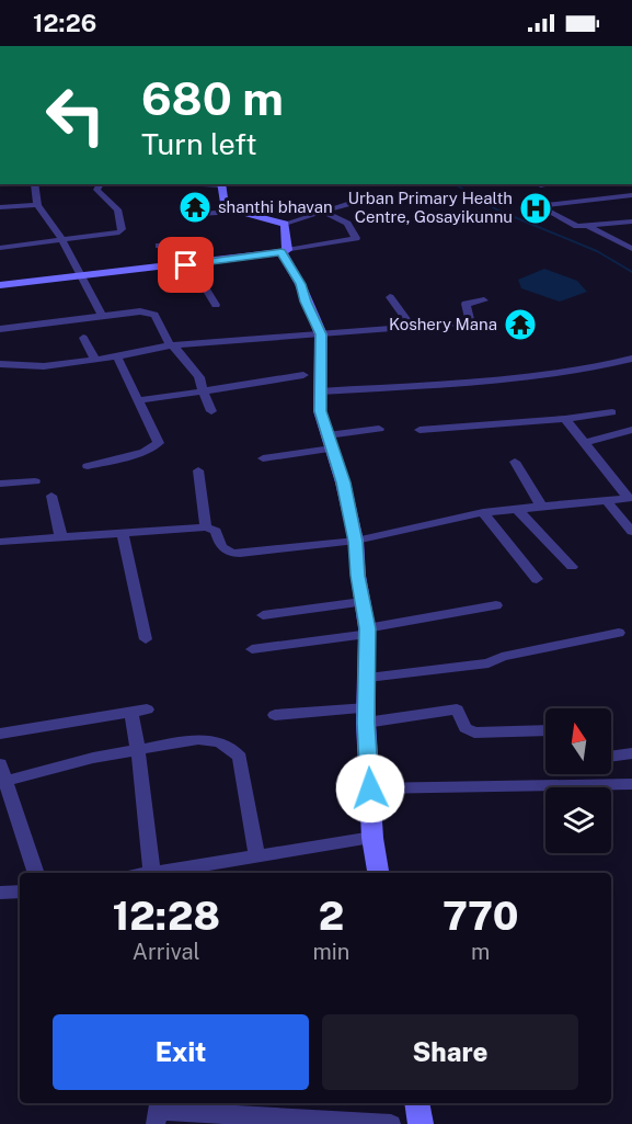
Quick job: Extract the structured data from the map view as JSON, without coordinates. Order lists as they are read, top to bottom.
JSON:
{
  "places": {
    "temple": ["shanthi bhavan", "Koshery Mana"],
    "hospital": ["Urban Primary Health Centre, Gosayikunnu"]
  },
  "north": "top",
  "page": {
    "status": "12:26",
    "turn": ["680 m", "Turn left"],
    "eta": [
      "12:28",
      "Arrival",
      "2",
      "min",
      "770",
      "m"
    ],
    "buttons": ["Exit", "Share"]
  }
}
